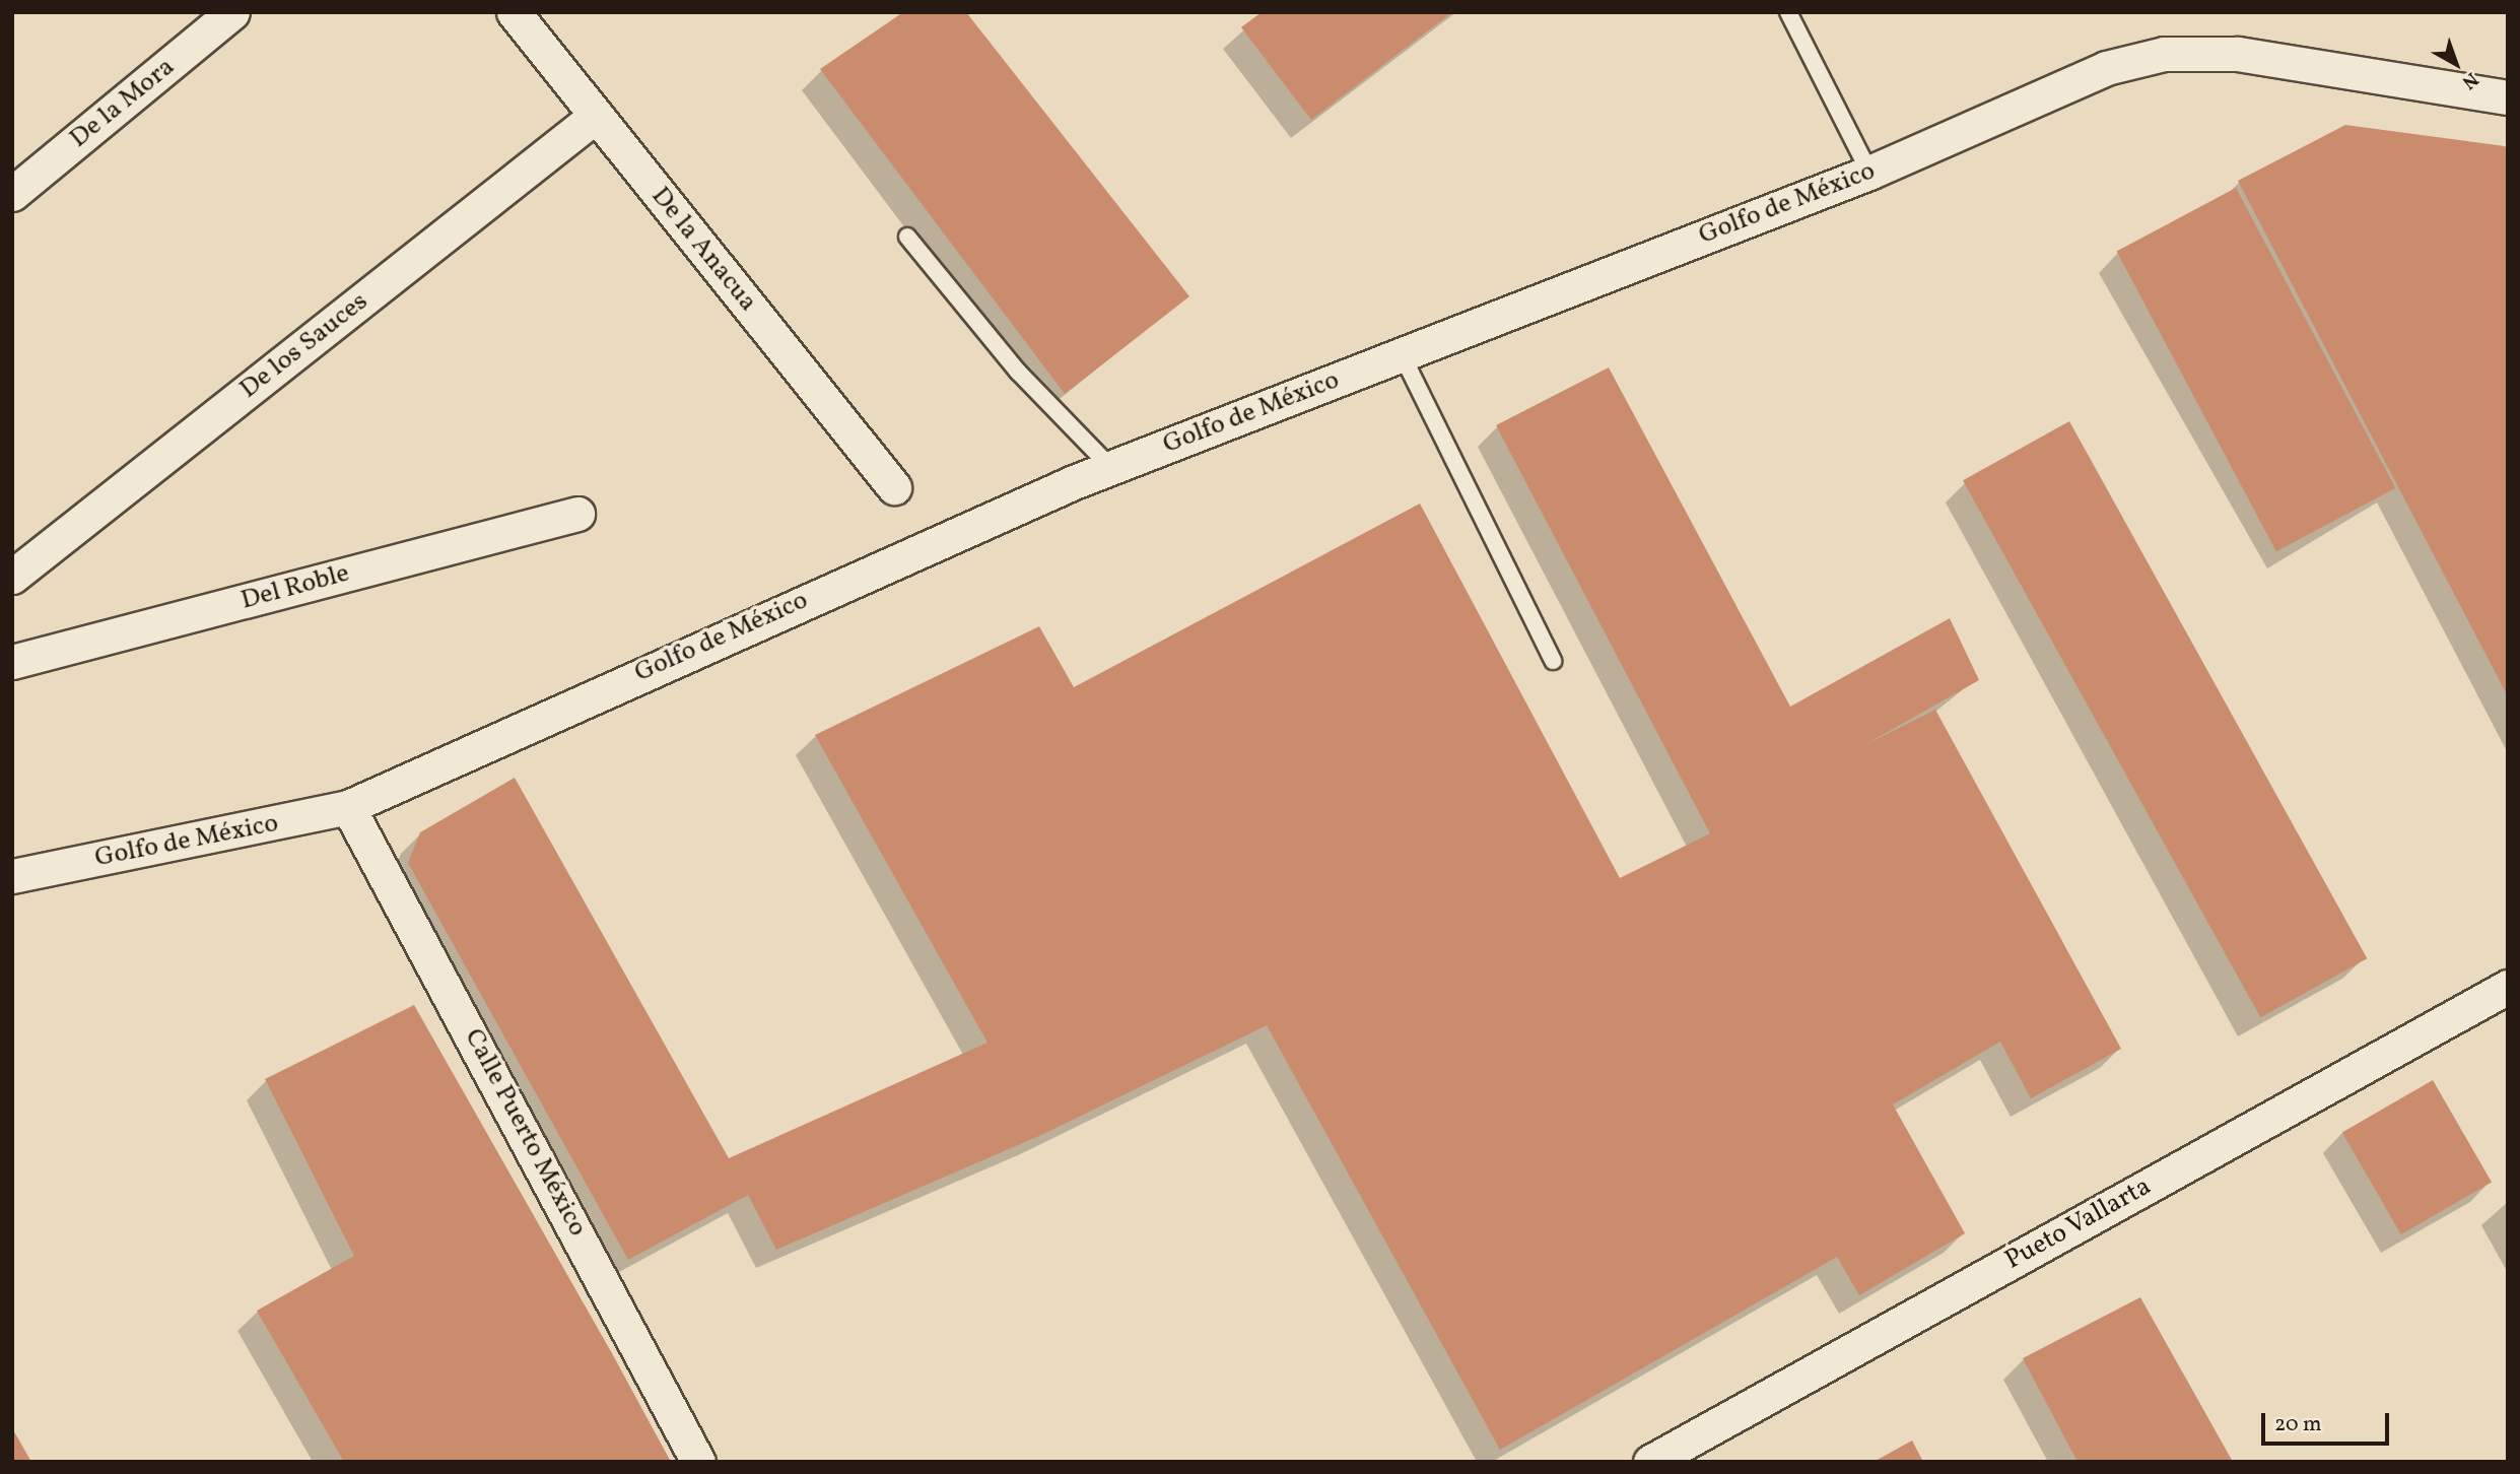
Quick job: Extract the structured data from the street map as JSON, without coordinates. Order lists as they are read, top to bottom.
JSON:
{
  "streets": {
    "street": [
      "De la Mora",
      "Golfo de México",
      "De la Anacua",
      "De los Sauces",
      "Del Roble",
      "Calle Puerto México",
      "Pueto Vallarta"
    ]
  },
  "crossings": [
    ["Golfo de México", "Calle Puerto México"],
    ["De la Anacua", "De los Sauces"]
  ],
  "scale_bar": "20 m",
  "north": "bottom right"
}
